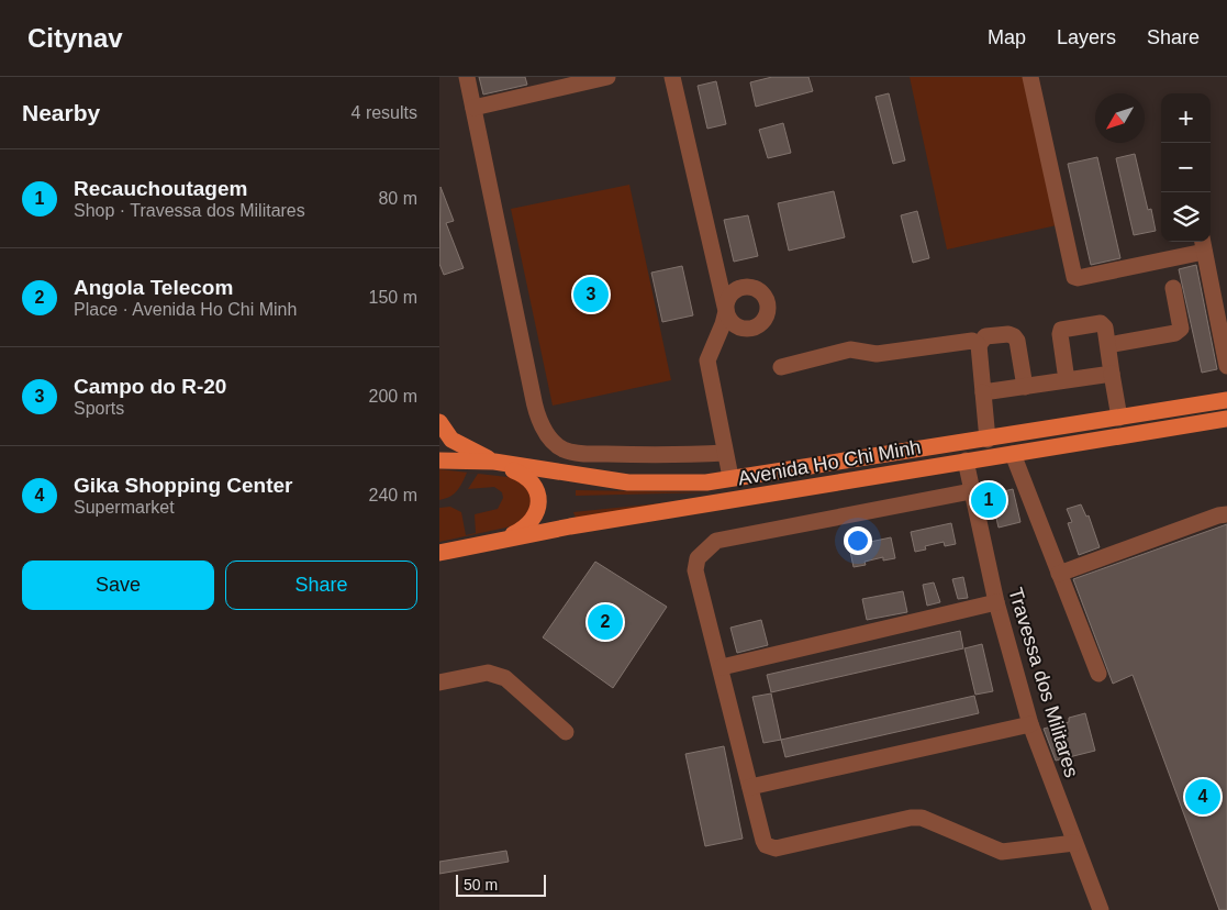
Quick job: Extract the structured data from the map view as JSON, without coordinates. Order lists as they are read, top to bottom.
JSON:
{
  "streets": {
    "main road": ["Avenida Ho Chi Minh"],
    "street": ["Travessa dos Militares"]
  },
  "crossings": [
    ["Avenida Ho Chi Minh", "Travessa dos Militares"]
  ],
  "scale_bar": "50 m",
  "north": "bottom left",
  "page": {
    "header": "Citynav",
    "nav": ["Map", "Layers", "Share"],
    "heading": ["Nearby", "4 results"],
    "map_buttons": ["+", "−"],
    "list": [
      {
        "mark": "1",
        "name": "Recauchoutagem",
        "note": "Shop · Travessa dos Militares",
        "value": "80 m"
      },
      {
        "mark": "2",
        "name": "Angola Telecom",
        "note": "Place · Avenida Ho Chi Minh",
        "value": "150 m"
      },
      {
        "mark": "3",
        "name": "Campo do R-20",
        "note": "Sports",
        "value": "200 m"
      },
      {
        "mark": "4",
        "name": "Gika Shopping Center",
        "note": "Supermarket",
        "value": "240 m"
      }
    ],
    "pins": [
      "3",
      "1",
      "2",
      "4"
    ],
    "buttons": ["Save", "Share"],
    "scale": "50 m"
  }
}
